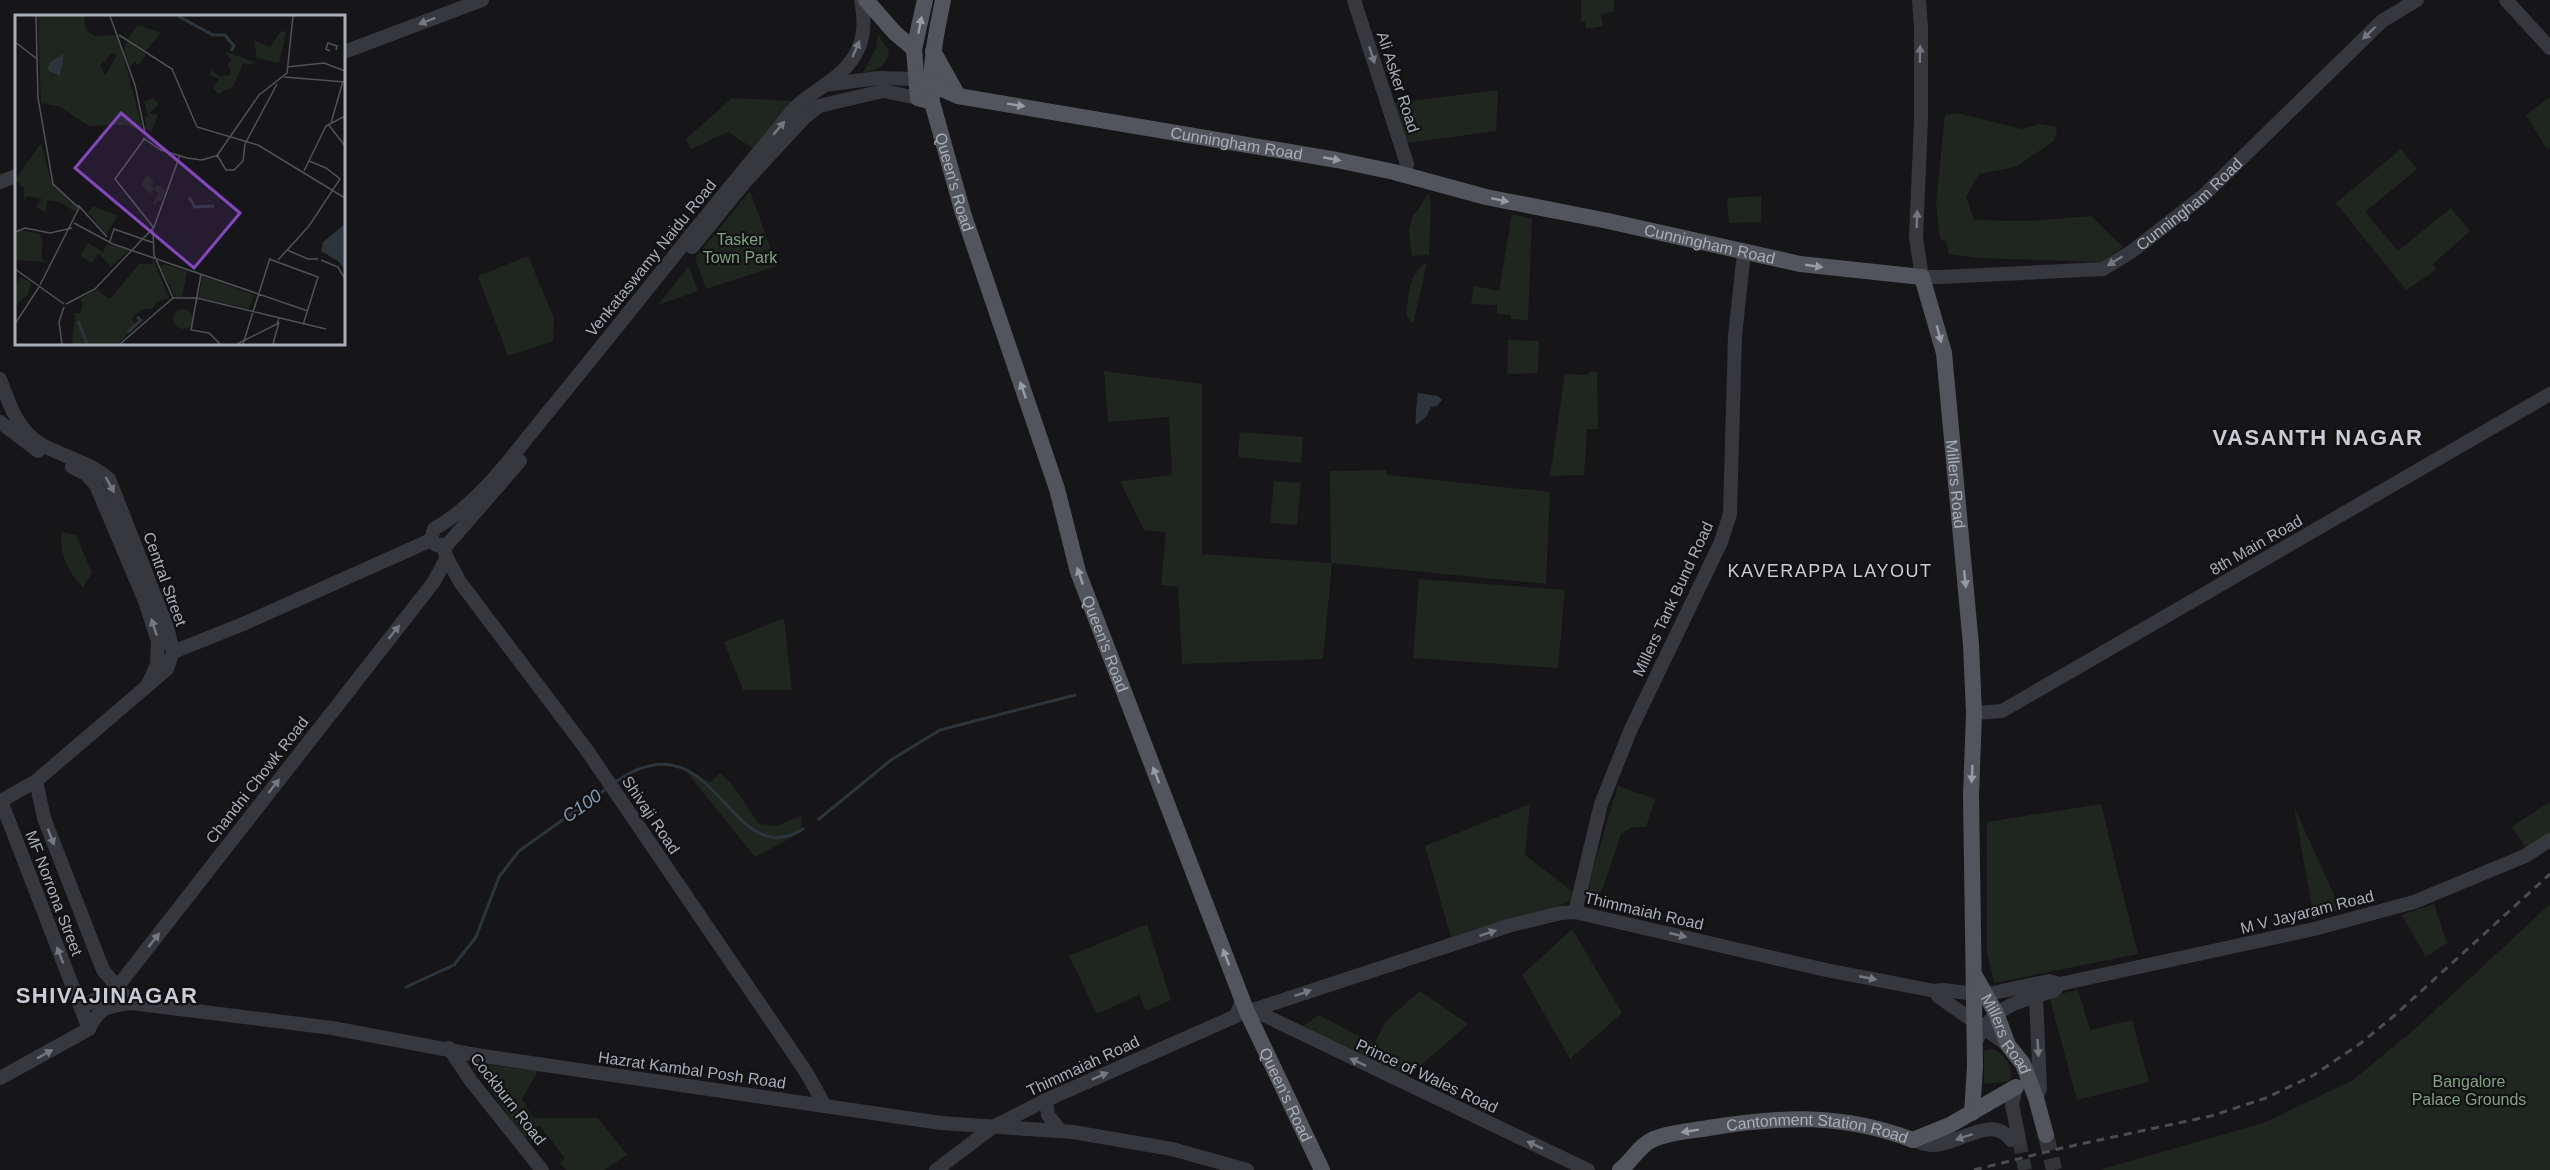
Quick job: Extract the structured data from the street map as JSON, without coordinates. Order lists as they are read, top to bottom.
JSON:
{
  "streets": {
    "main road": [
      "Cunningham Road",
      "Queen's Road",
      "Millers Road",
      "Cantonment Station Road"
    ],
    "street": [
      "Ali Asker Road",
      "Venkataswamy Naidu Road",
      "8th Main Road",
      "Central Street",
      "Millers Tank Bund Road",
      "Chandni Chowk Road",
      "Shivaji Road",
      "MF Norrona Street",
      "Thimmaiah Road",
      "M V Jayaram Road",
      "Hazrat Kambal Posh Road",
      "Prince of Wales Road",
      "Cockburn Road"
    ]
  },
  "crossings": [
    ["Ali Asker Road", "Cunningham Road"],
    ["Cunningham Road", "Queen's Road"],
    ["Cunningham Road", "Millers Road"],
    ["Cunningham Road", "Millers Tank Bund Road"],
    ["Queen's Road", "Venkataswamy Naidu Road"],
    ["Queen's Road", "Thimmaiah Road"],
    ["Queen's Road", "Prince of Wales Road"],
    ["Venkataswamy Naidu Road", "Chandni Chowk Road"],
    ["Venkataswamy Naidu Road", "Shivaji Road"],
    ["Millers Road", "8th Main Road"],
    ["Millers Road", "Thimmaiah Road"],
    ["Millers Road", "M V Jayaram Road"],
    ["Millers Road", "Cantonment Station Road"],
    ["Millers Tank Bund Road", "Thimmaiah Road"],
    ["Chandni Chowk Road", "Shivaji Road"],
    ["Chandni Chowk Road", "MF Norrona Street"],
    ["Shivaji Road", "Hazrat Kambal Posh Road"],
    ["MF Norrona Street", "Hazrat Kambal Posh Road"],
    ["Thimmaiah Road", "M V Jayaram Road"],
    ["Thimmaiah Road", "Hazrat Kambal Posh Road"],
    ["Thimmaiah Road", "Prince of Wales Road"],
    ["Hazrat Kambal Posh Road", "Cockburn Road"]
  ],
  "one_way": [
    "Ali Asker Road",
    "Queen's Road",
    "Chandni Chowk Road",
    "Thimmaiah Road",
    "Prince of Wales Road",
    "Cantonment Station Road"
  ],
  "districts": ["VASANTH NAGAR", "KAVERAPPA LAYOUT", "SHIVAJINAGAR"],
  "water": ["C100"],
  "parks": ["Tasker Town Park", "Bangalore Palace Grounds"]
}
